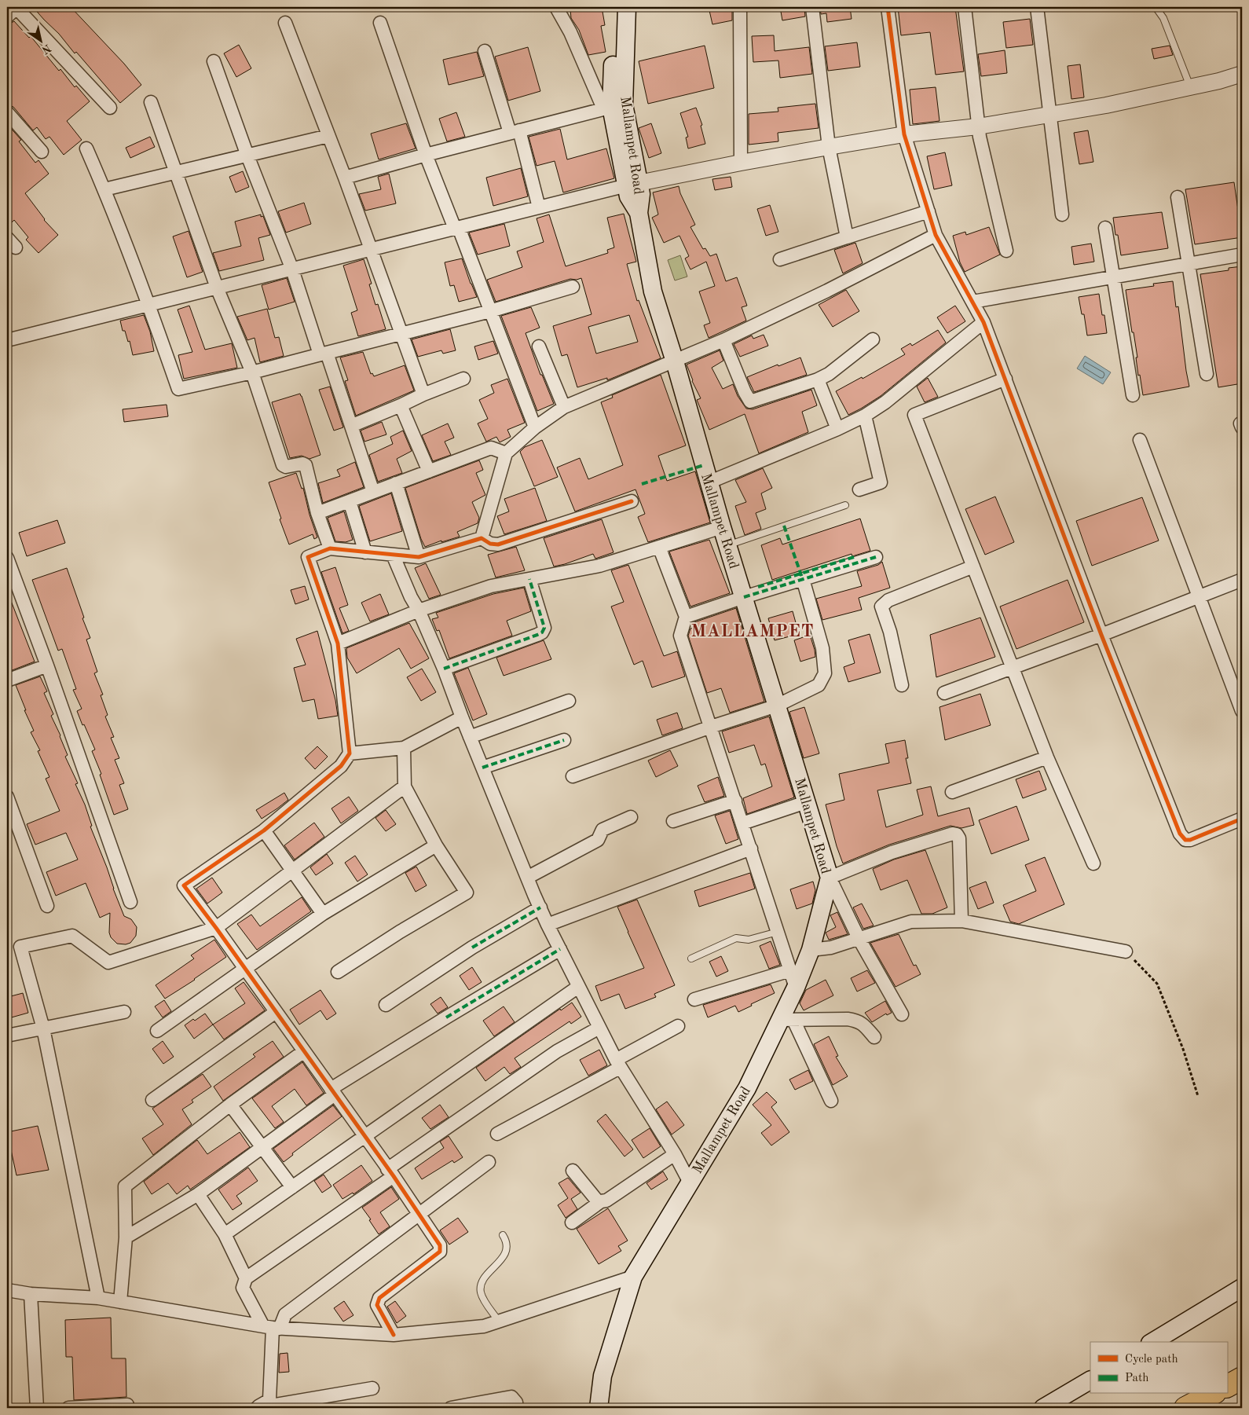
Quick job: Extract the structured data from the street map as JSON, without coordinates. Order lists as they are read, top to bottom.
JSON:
{
  "streets": {
    "main road": ["Mallampet Road"]
  },
  "districts": ["MALLAMPET"],
  "legend": ["Cycle path", "Path"],
  "north": "bottom right"
}
